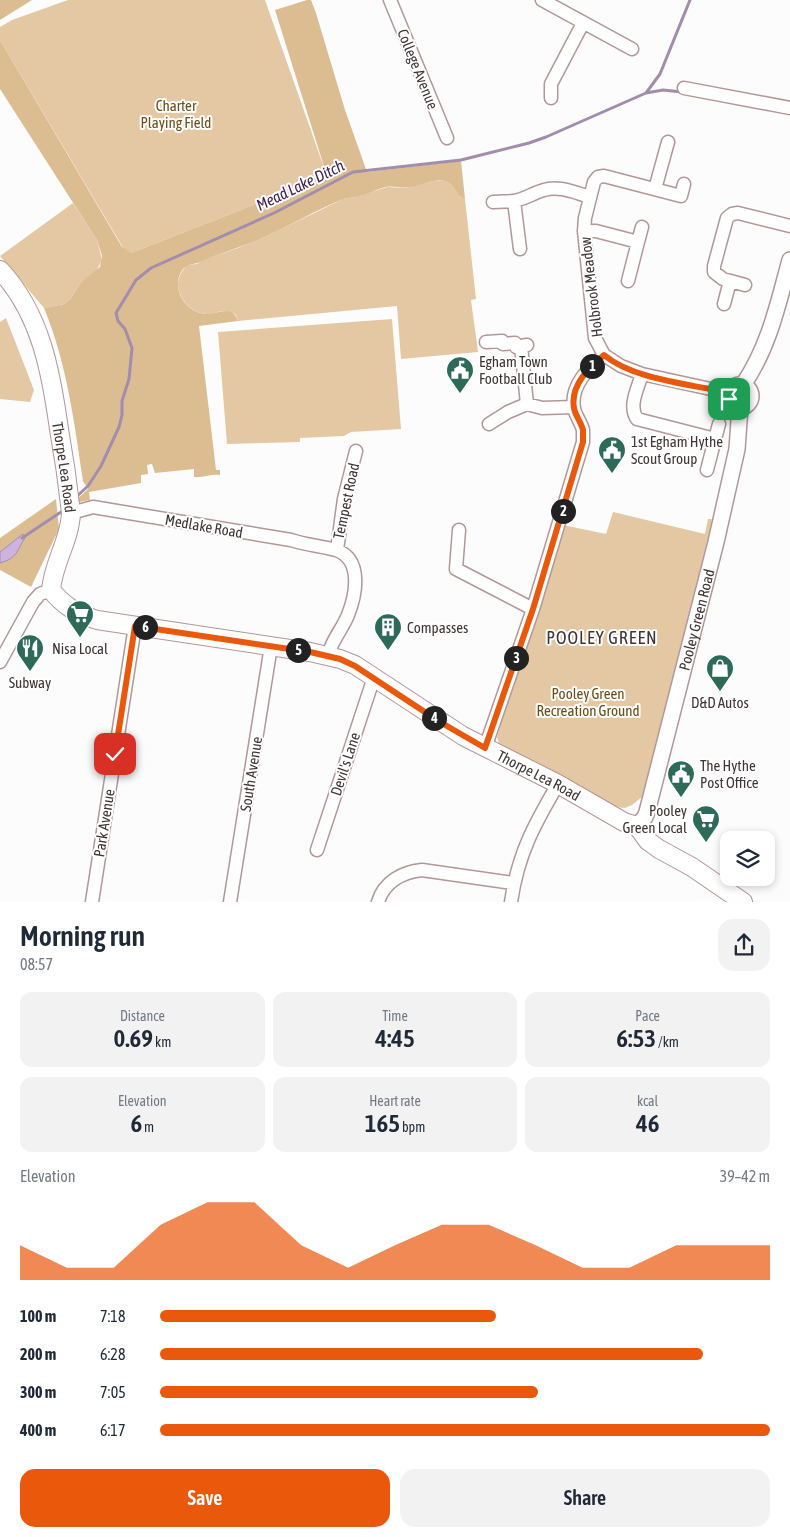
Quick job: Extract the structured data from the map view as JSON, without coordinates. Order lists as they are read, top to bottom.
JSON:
{
  "streets": {
    "main road": ["Thorpe Lea Road"],
    "street": [
      "College Avenue",
      "Holbrook Meadow",
      "Tempest Road",
      "Medlake Road",
      "Pooley Green Road",
      "Devil's Lane",
      "South Avenue",
      "Park Avenue"
    ]
  },
  "crossings": [
    ["Holbrook Meadow", "Pooley Green Road"],
    ["Thorpe Lea Road", "Tempest Road"],
    ["Thorpe Lea Road", "Medlake Road"],
    ["Thorpe Lea Road", "Pooley Green Road"],
    ["Thorpe Lea Road", "Devil's Lane"],
    ["Thorpe Lea Road", "South Avenue"],
    ["Thorpe Lea Road", "Park Avenue"],
    ["Tempest Road", "Medlake Road"]
  ],
  "districts": ["POOLEY GREEN"],
  "water": ["Mead Lake Ditch"],
  "parks": ["Charter Playing Field", "Pooley Green Recreation Ground"],
  "places": {
    "public building": ["Egham Town Football Club", "1st Egham Hythe Scout Group", "The Hythe Post Office"],
    "supermarket": ["Nisa Local", "Pooley Green Local"],
    "building": ["Compasses"],
    "restaurant": ["Subway"],
    "shop": ["D&D Autos"]
  },
  "page": {
    "pins": [
      "1",
      "2",
      "6",
      "5",
      "3",
      "4"
    ],
    "heading": ["Morning run", "08:57"],
    "stats": [
      ["Distance", "0.69 km"],
      ["Time", "4:45"],
      ["Pace", "6:53 /km"],
      ["Elevation", "6 m"],
      ["Heart rate", "165 bpm"],
      ["kcal", "46"]
    ],
    "chart": ["Elevation", "39–42 m"],
    "list": [
      {
        "name": "100 m",
        "note": "7:18"
      },
      {
        "name": "200 m",
        "note": "6:28"
      },
      {
        "name": "300 m",
        "note": "7:05"
      },
      {
        "name": "400 m",
        "note": "6:17"
      }
    ],
    "buttons": ["Save", "Share"]
  }
}
